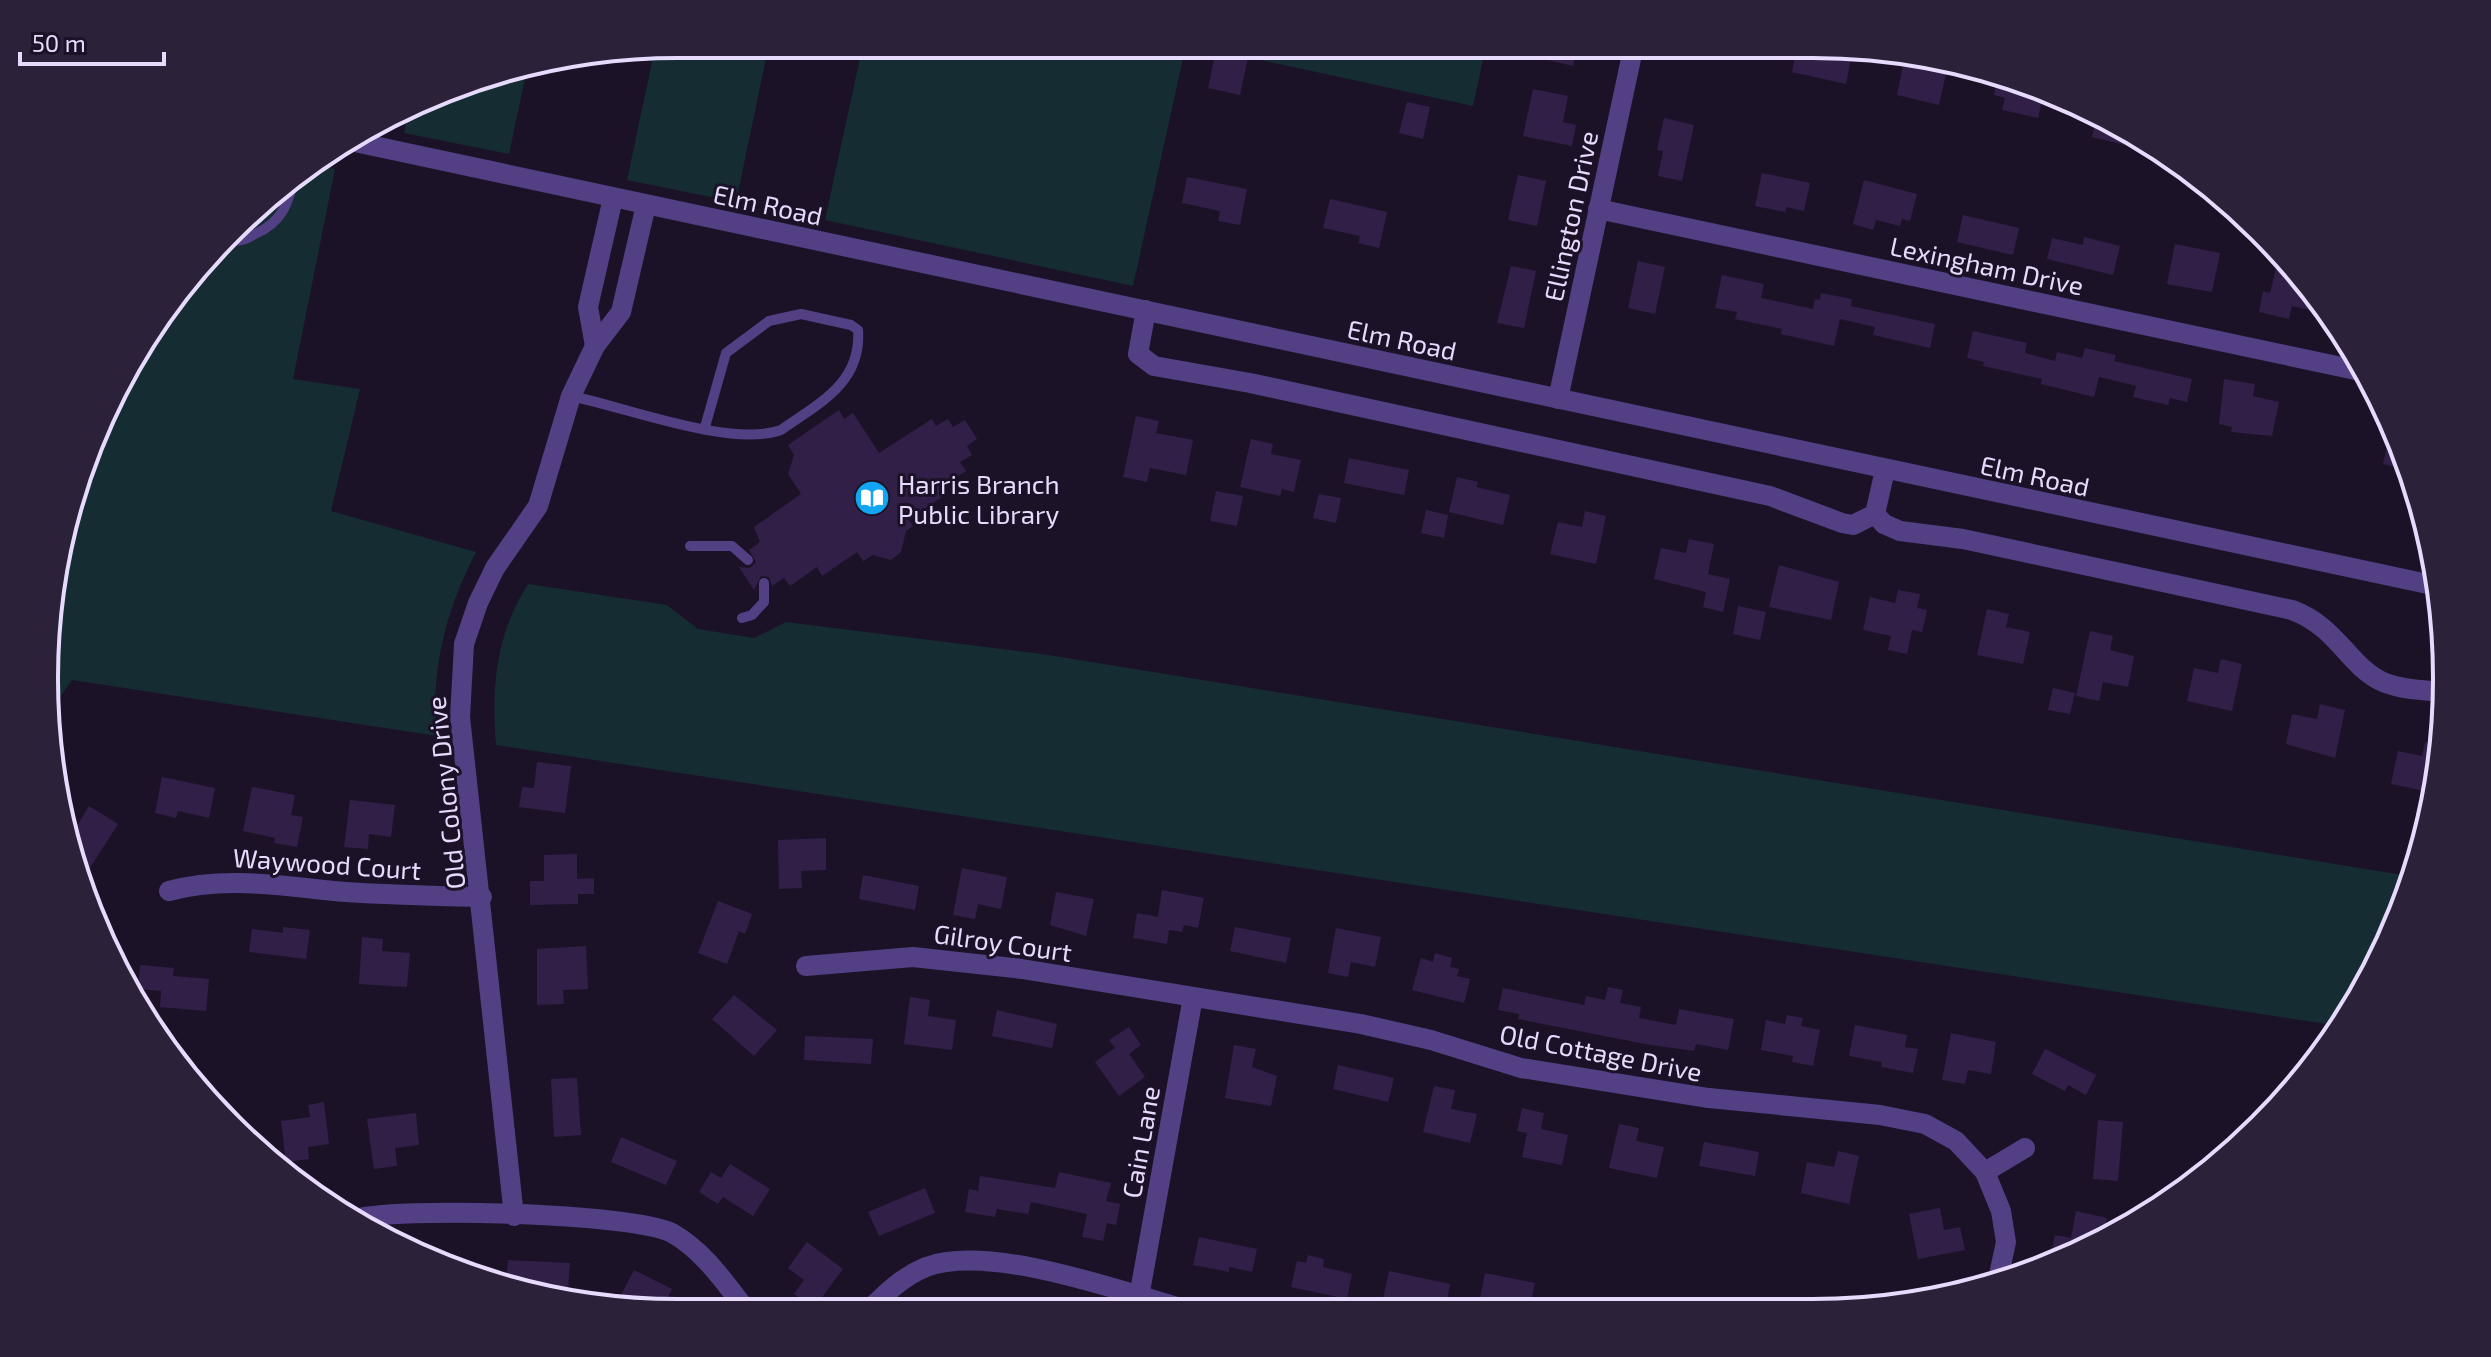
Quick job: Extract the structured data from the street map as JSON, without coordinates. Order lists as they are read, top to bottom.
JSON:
{
  "streets": {
    "street": [
      "Elm Road",
      "Ellington Drive",
      "Lexingham Drive",
      "Old Colony Drive",
      "Waywood Court",
      "Gilroy Court",
      "Old Cottage Drive",
      "Cain Lane"
    ]
  },
  "crossings": [
    ["Elm Road", "Ellington Drive"],
    ["Elm Road", "Old Colony Drive"],
    ["Ellington Drive", "Lexingham Drive"],
    ["Old Colony Drive", "Waywood Court"],
    ["Gilroy Court", "Old Cottage Drive"],
    ["Gilroy Court", "Cain Lane"],
    ["Old Cottage Drive", "Cain Lane"]
  ],
  "places": {
    "library": ["Harris Branch Public Library"]
  },
  "scale_bar": "50 m"
}
